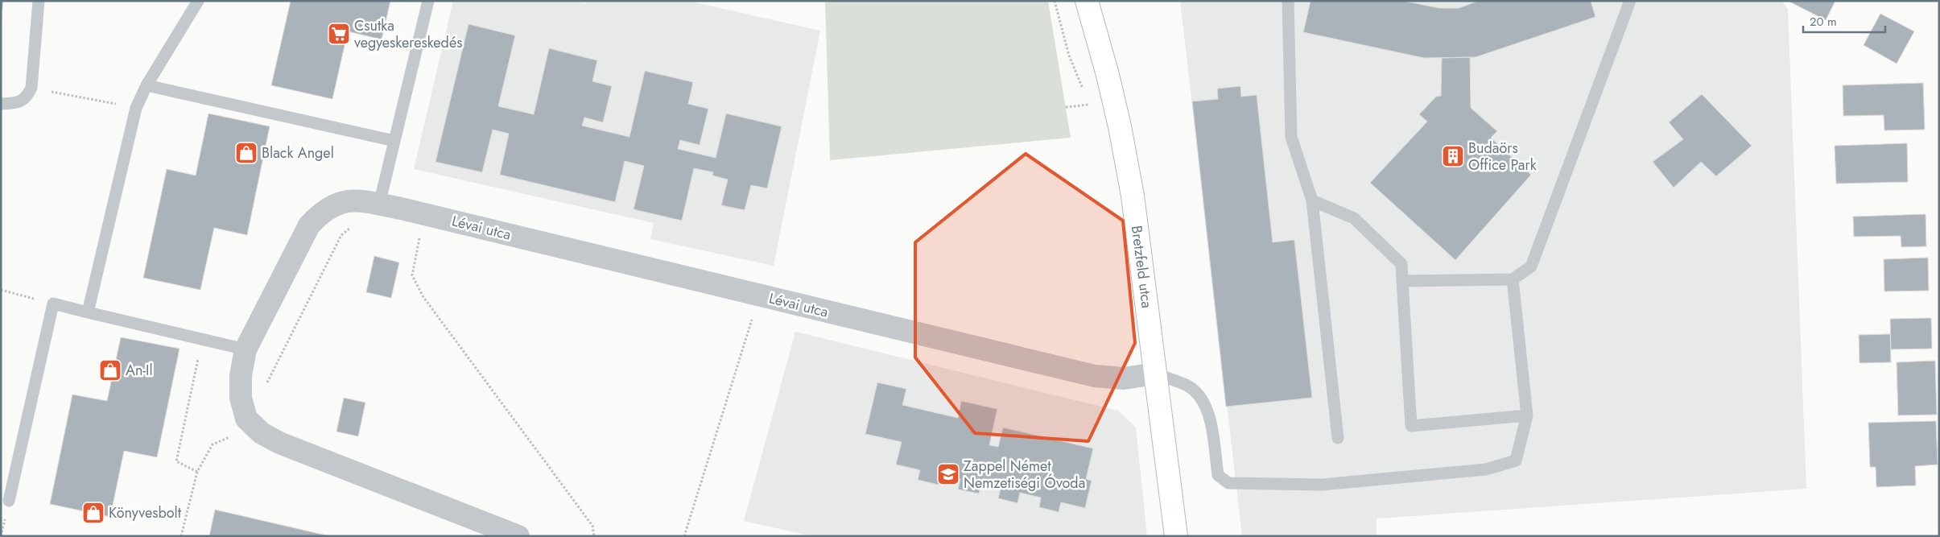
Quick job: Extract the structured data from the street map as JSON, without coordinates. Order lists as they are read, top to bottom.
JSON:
{
  "streets": {
    "main road": ["Bretzfeld utca"],
    "street": ["Lévai utca"]
  },
  "crossings": [
    ["Lévai utca", "Bretzfeld utca"]
  ],
  "places": {
    "supermarket": ["Csutka vegyeskereskedés"],
    "shop": ["Black Angel", "An-Il", "Könyvesbolt"],
    "building": ["Budaörs Office Park"],
    "school or university": ["Zappel Német Nemzetiségi Óvoda"]
  },
  "scale_bar": "20 m"
}
